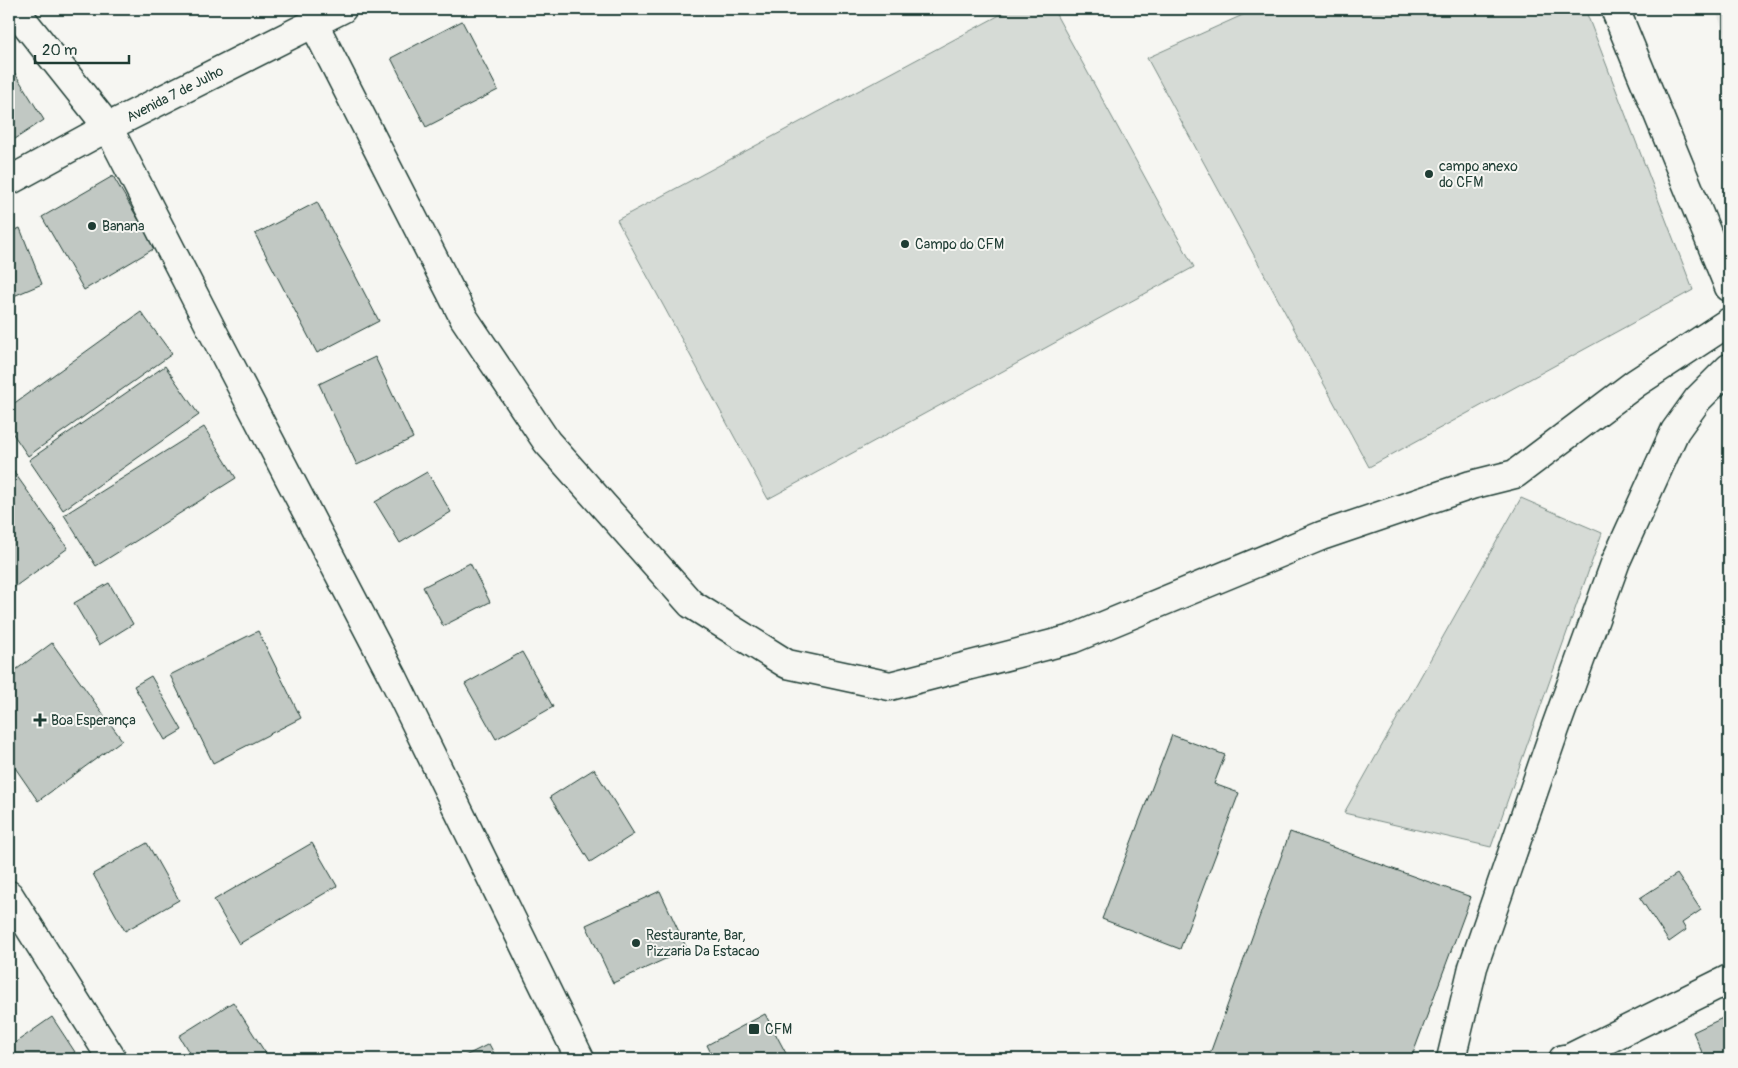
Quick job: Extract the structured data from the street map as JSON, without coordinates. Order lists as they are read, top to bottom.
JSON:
{
  "streets": {
    "street": ["Avenida 7 de Julho"]
  },
  "places": {
    "other": [
      "campo anexo do CFM",
      "Banana",
      "Campo do CFM",
      "Restaurante, Bar, Pizzaria Da Estacao"
    ],
    "health": ["Boa Esperança"],
    "transit": ["CFM"]
  },
  "scale_bar": "20 m"
}
